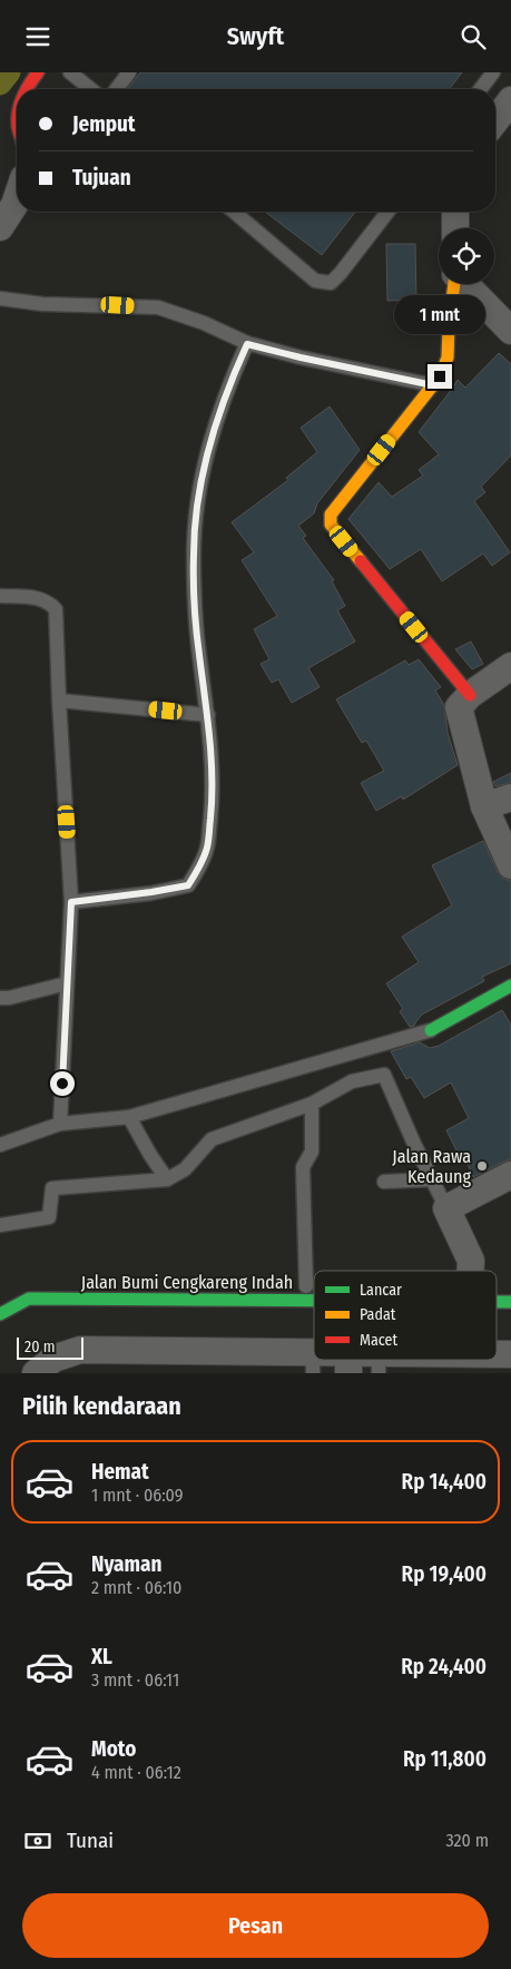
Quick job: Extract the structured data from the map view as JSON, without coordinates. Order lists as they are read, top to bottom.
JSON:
{
  "streets": {
    "street": ["Jalan Bumi Cengkareng Indah"]
  },
  "places": ["Jalan Rawa Kedaung"],
  "legend": ["Lancar", "Padat", "Macet"],
  "scale_bar": "20 m",
  "page": {
    "header": "Swyft",
    "banner": ["Jemput", "Tujuan"],
    "bubble": "1 mnt",
    "scale": "20 m",
    "heading": "Pilih kendaraan",
    "list": [
      {
        "name": "Hemat",
        "note": "1 mnt · 06:09",
        "value": "Rp 14,400"
      },
      {
        "name": "Nyaman",
        "note": "2 mnt · 06:10",
        "value": "Rp 19,400"
      },
      {
        "name": "XL",
        "note": "3 mnt · 06:11",
        "value": "Rp 24,400"
      },
      {
        "name": "Moto",
        "note": "4 mnt · 06:12",
        "value": "Rp 11,800"
      }
    ],
    "pay": ["Tunai", "320 m"],
    "buttons": "Pesan"
  }
}
